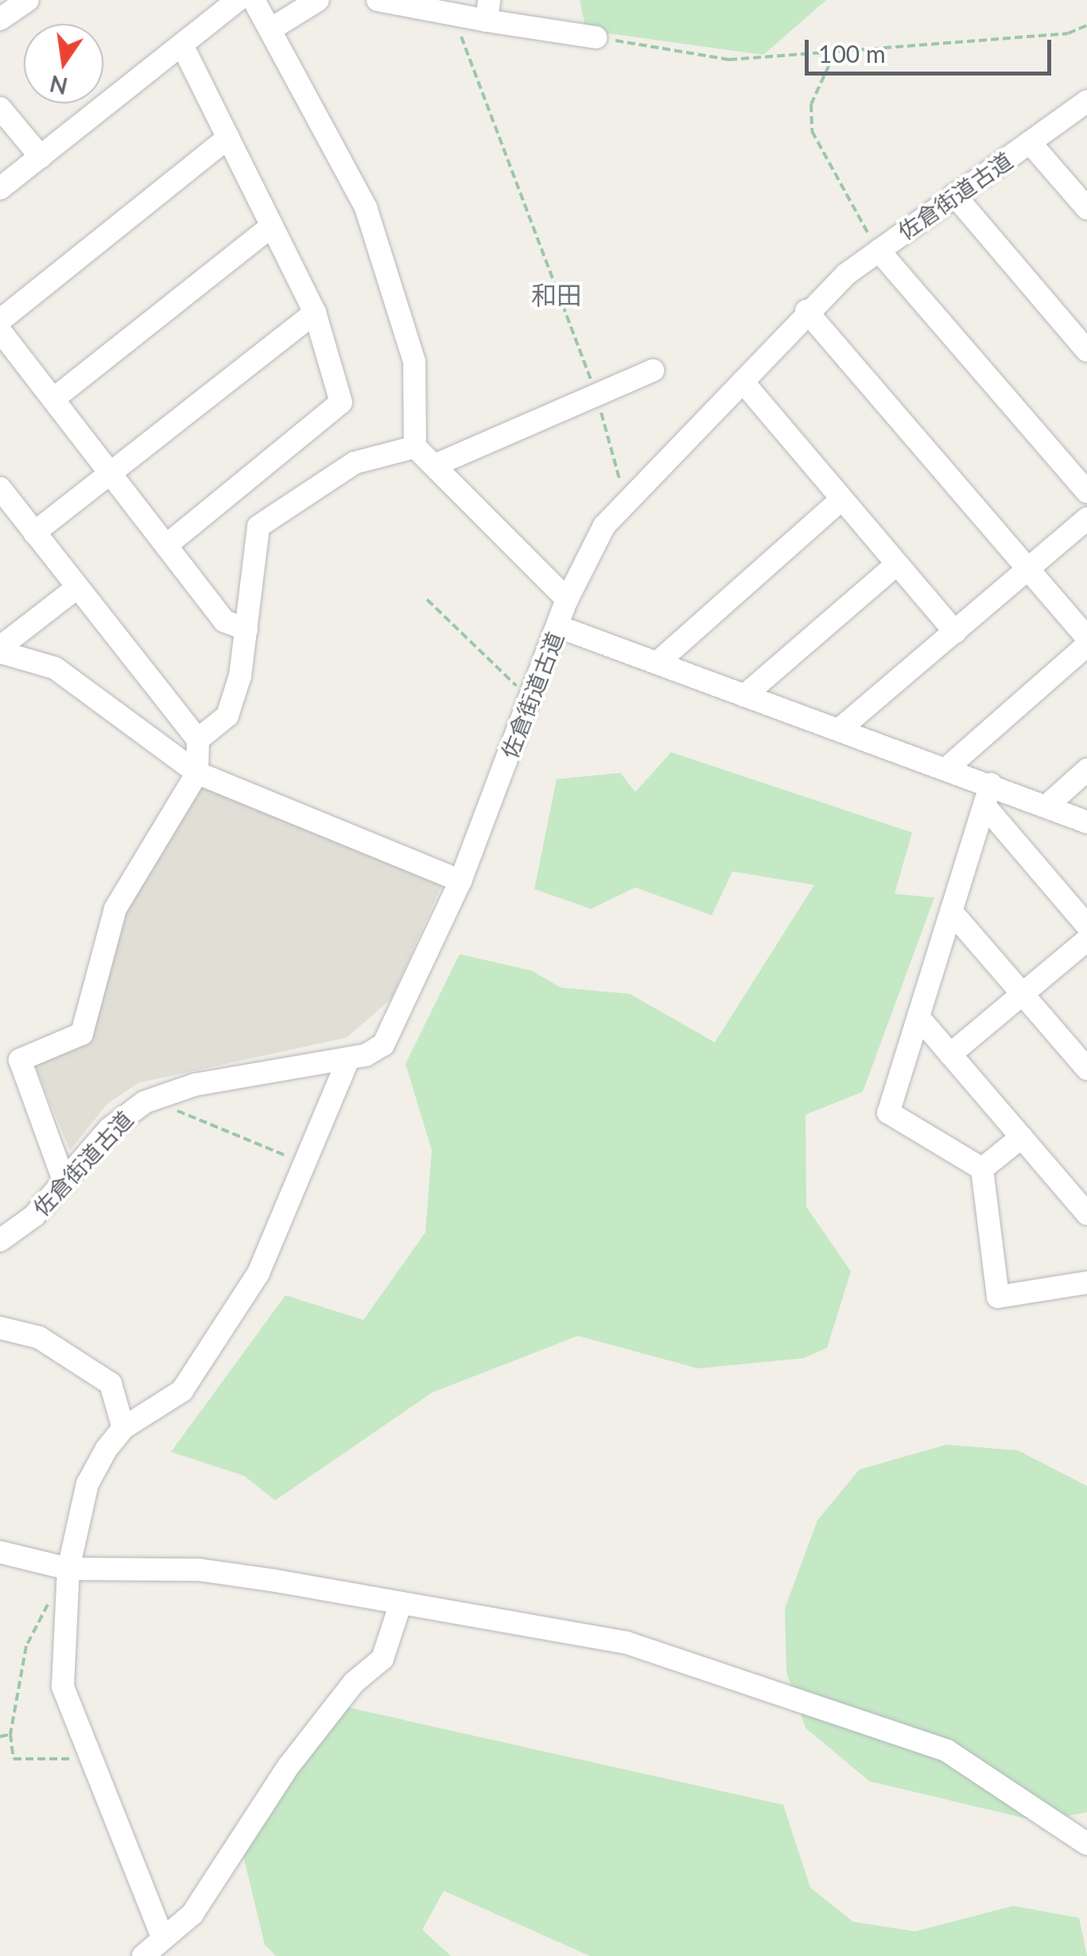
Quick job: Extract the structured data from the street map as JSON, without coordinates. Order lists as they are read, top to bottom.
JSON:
{
  "streets": {
    "street": ["佐倉街道古道"]
  },
  "districts": ["和田"],
  "scale_bar": "100 m",
  "north": "bottom"
}
